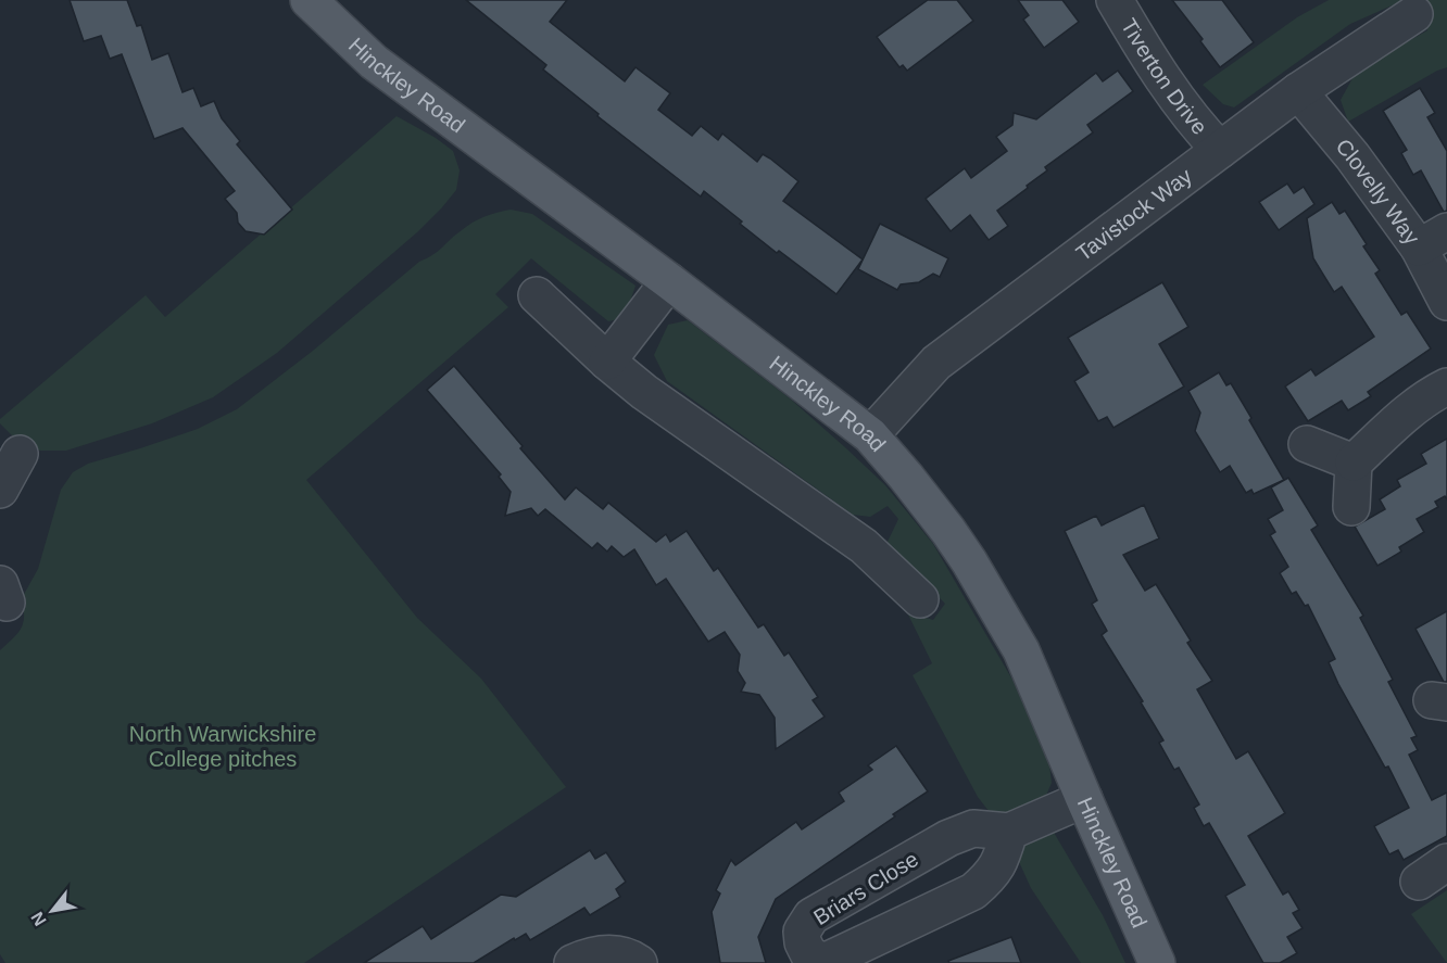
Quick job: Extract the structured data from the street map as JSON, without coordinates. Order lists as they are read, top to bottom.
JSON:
{
  "streets": {
    "main road": ["Hinckley Road"],
    "street": [
      "Tiverton Drive",
      "Clovelly Way",
      "Tavistock Way",
      "Briars Close"
    ]
  },
  "crossings": [
    ["Tiverton Drive", "Tavistock Way"],
    ["Hinckley Road", "Tavistock Way"],
    ["Hinckley Road", "Briars Close"],
    ["Clovelly Way", "Tavistock Way"]
  ],
  "parks": ["North Warwickshire College pitches"],
  "north": "bottom left"
}
